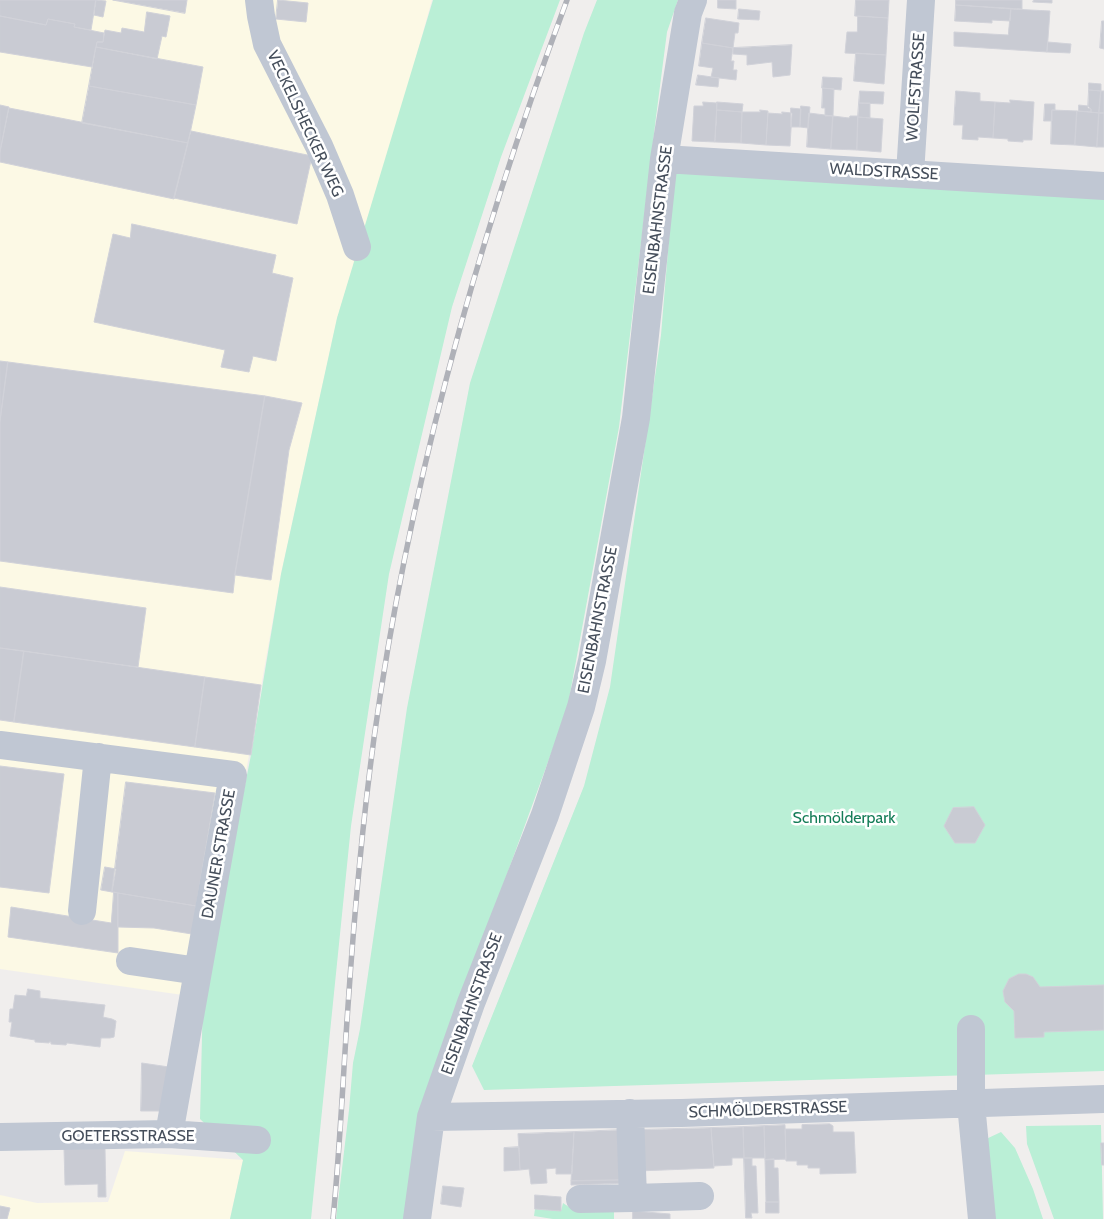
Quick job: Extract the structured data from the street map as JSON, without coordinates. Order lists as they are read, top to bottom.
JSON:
{
  "streets": {
    "street": [
      "WOLFSTRASSE",
      "VECKELSHECKER WEG",
      "WALDSTRASSE",
      "EISENBAHNSTRASSE",
      "DAUNER STRASSE",
      "SCHMÖLDERSTRASSE",
      "GOETERSSTRASSE"
    ]
  },
  "crossings": [
    ["WOLFSTRASSE", "WALDSTRASSE"],
    ["WALDSTRASSE", "EISENBAHNSTRASSE"],
    ["EISENBAHNSTRASSE", "SCHMÖLDERSTRASSE"],
    ["DAUNER STRASSE", "GOETERSSTRASSE"]
  ],
  "parks": ["Schmölderpark"]
}
